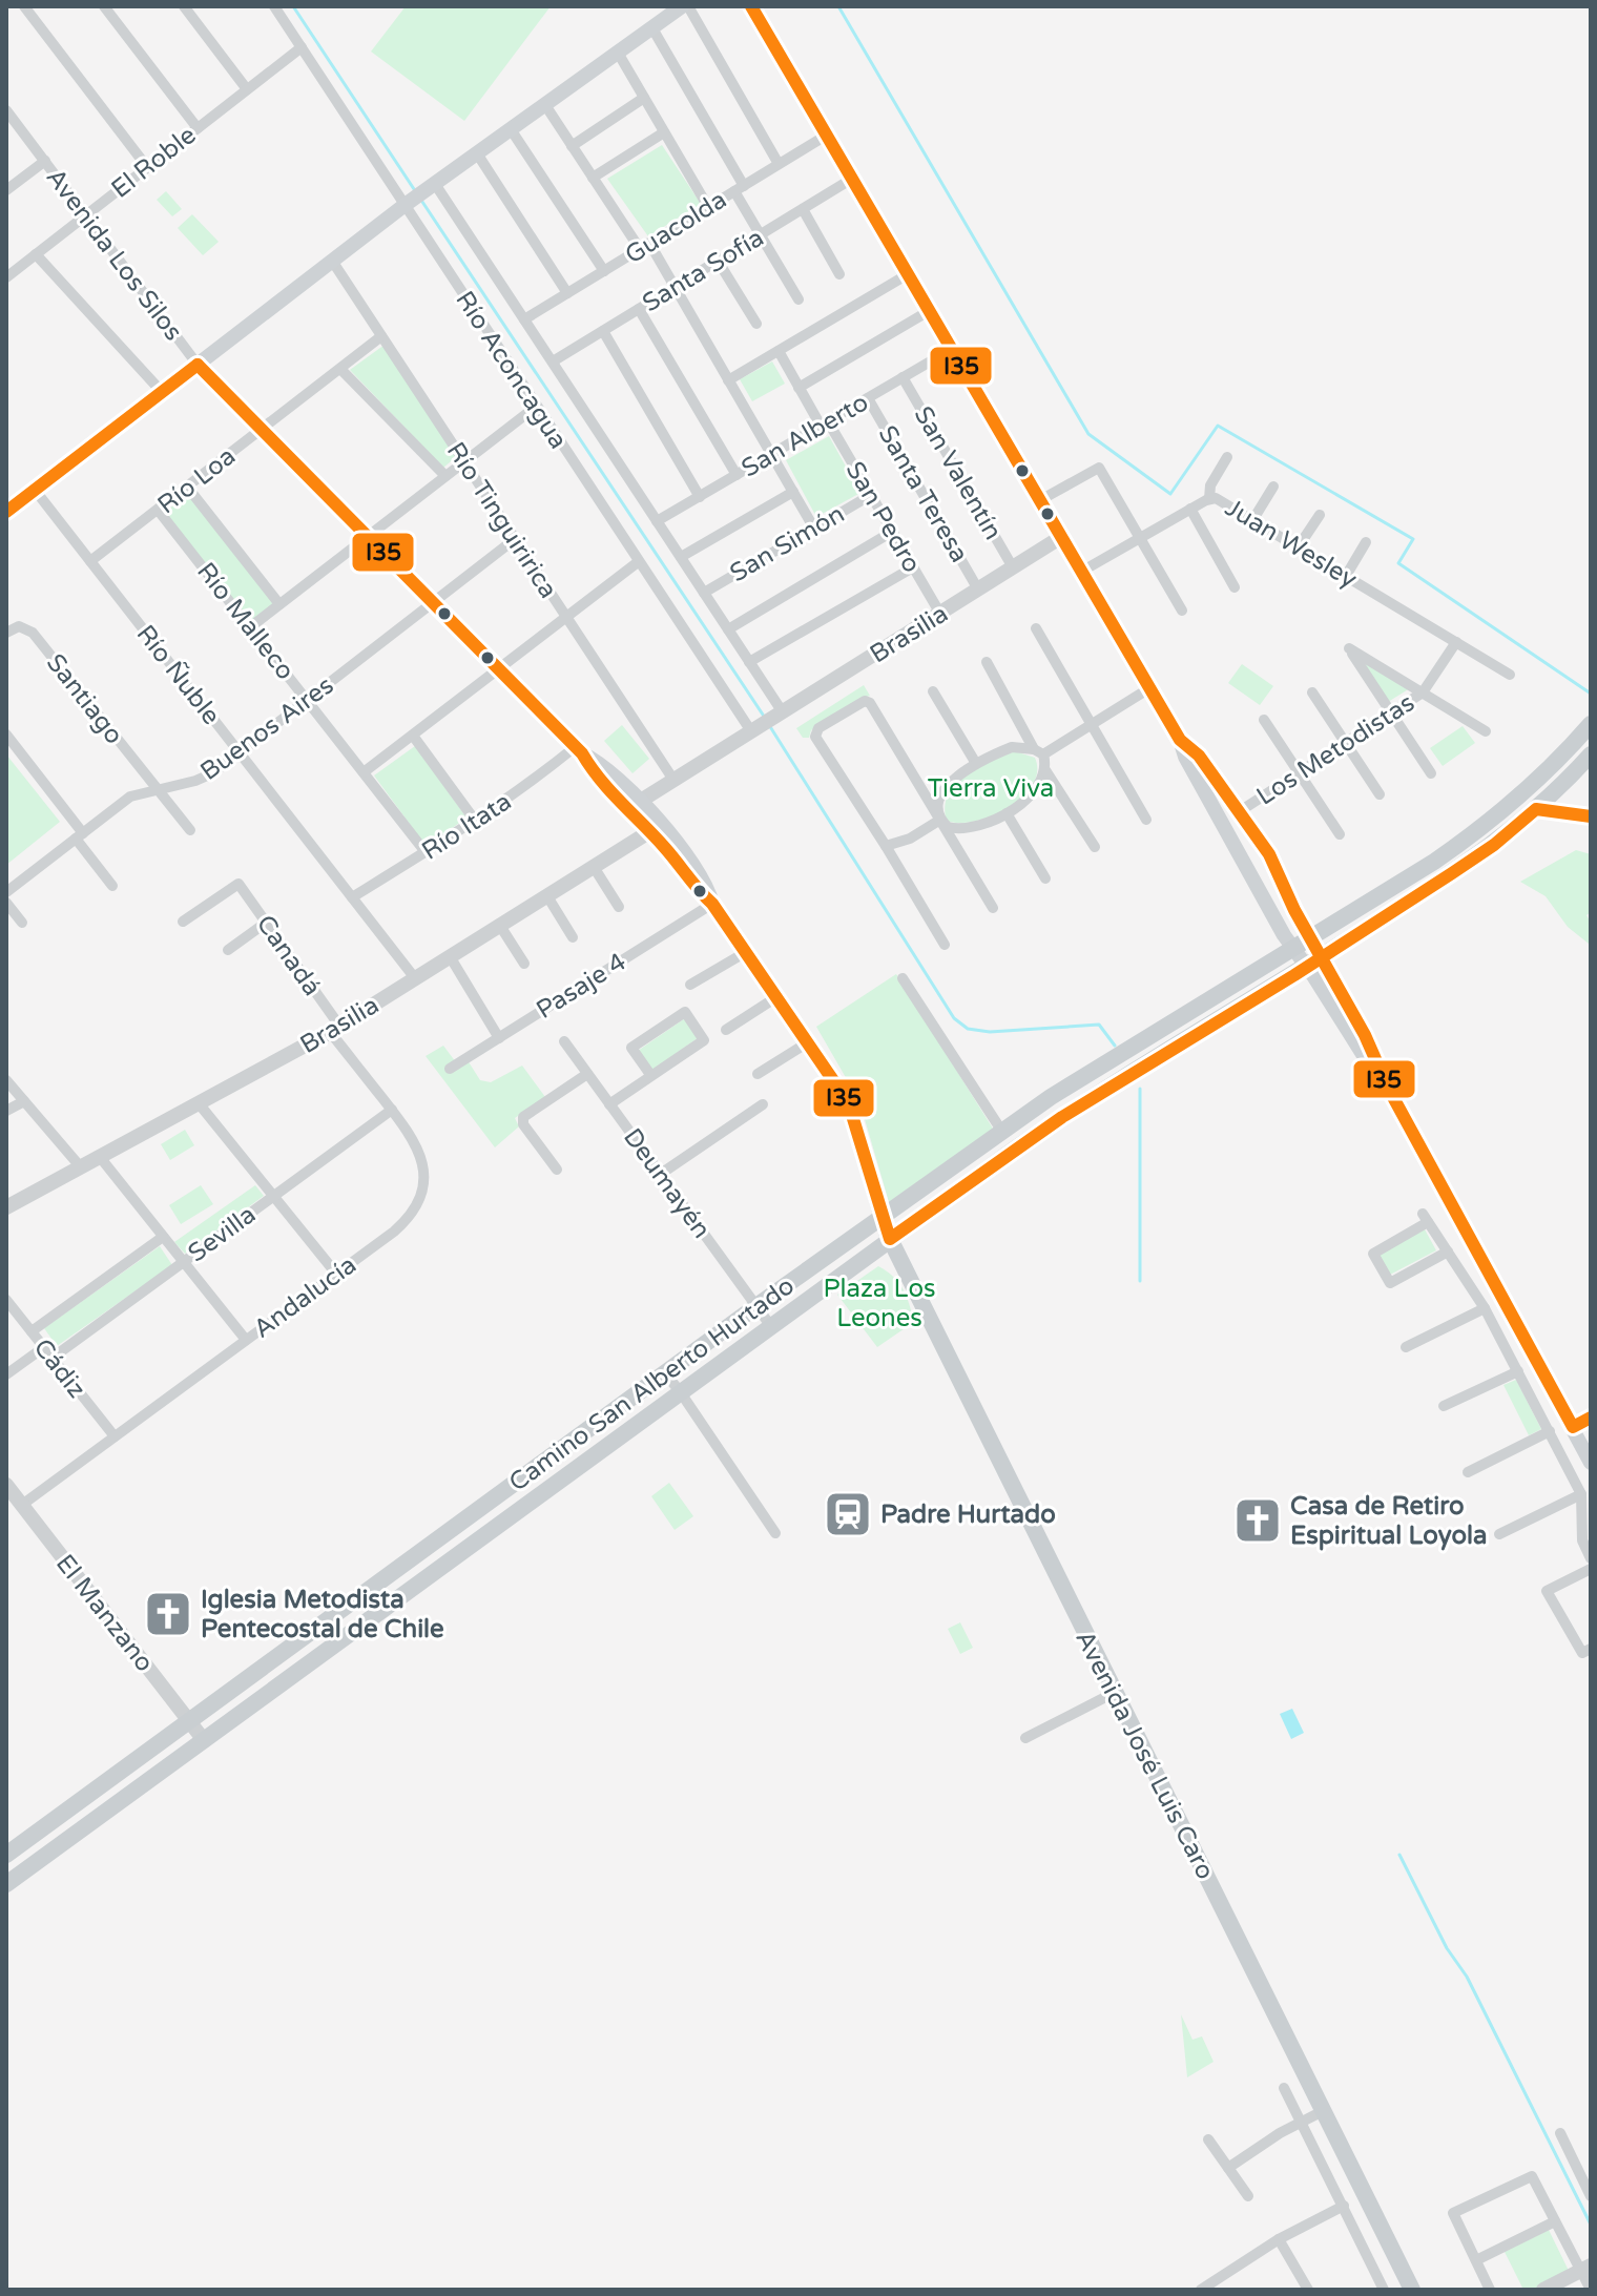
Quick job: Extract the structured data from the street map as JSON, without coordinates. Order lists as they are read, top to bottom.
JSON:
{
  "streets": {
    "main road": ["Avenida Los Silos", "Camino San Alberto Hurtado", "Avenida José Luis Caro"],
    "street": [
      "El Roble",
      "Guacolda",
      "Santa Sofía",
      "Río Aconcagua",
      "San Alberto",
      "San Valentín",
      "Río Loa",
      "Santa Teresa",
      "San Pedro",
      "Río Tinguiririca",
      "San Simón",
      "Juan Wesley",
      "Río Malleco",
      "Brasilia",
      "Río Ñuble",
      "Santiago",
      "Buenos Aires",
      "Los Metodistas",
      "Río Itata",
      "Canadá",
      "Pasaje 4",
      "Deumayén",
      "Sevilla",
      "Andalucía",
      "Cádiz",
      "El Manzano"
    ]
  },
  "crossings": [
    ["El Roble", "Avenida Los Silos"],
    ["El Roble", "Río Aconcagua"],
    ["Guacolda", "Río Aconcagua"],
    ["Avenida Los Silos", "Río Loa"],
    ["Avenida Los Silos", "Brasilia"],
    ["Avenida Los Silos", "Buenos Aires"],
    ["Avenida Los Silos", "Río Itata"],
    ["Avenida Los Silos", "Pasaje 4"],
    ["Avenida Los Silos", "Camino San Alberto Hurtado"],
    ["Avenida Los Silos", "Avenida José Luis Caro"],
    ["Santa Sofía", "Río Aconcagua"],
    ["Río Aconcagua", "San Alberto"],
    ["Río Aconcagua", "San Simón"],
    ["Río Aconcagua", "Brasilia"],
    ["San Alberto", "San Valentín"],
    ["San Alberto", "Santa Teresa"],
    ["San Alberto", "San Pedro"],
    ["San Valentín", "Brasilia"],
    ["Río Loa", "Río Tinguiririca"],
    ["Río Loa", "Río Malleco"],
    ["Río Loa", "Río Ñuble"],
    ["Santa Teresa", "Brasilia"],
    ["San Pedro", "San Simón"],
    ["San Pedro", "Brasilia"],
    ["Río Tinguiririca", "Brasilia"],
    ["Río Tinguiririca", "Buenos Aires"],
    ["Juan Wesley", "Los Metodistas"],
    ["Río Malleco", "Buenos Aires"],
    ["Río Malleco", "Río Itata"],
    ["Brasilia", "Río Ñuble"],
    ["Brasilia", "Canadá"],
    ["Brasilia", "Andalucía"],
    ["Río Ñuble", "Buenos Aires"],
    ["Río Ñuble", "Río Itata"],
    ["Santiago", "Buenos Aires"],
    ["Canadá", "Andalucía"],
    ["Deumayén", "Camino San Alberto Hurtado"],
    ["Sevilla", "Andalucía"],
    ["Sevilla", "Cádiz"],
    ["Andalucía", "Cádiz"],
    ["Andalucía", "El Manzano"],
    ["Camino San Alberto Hurtado", "El Manzano"],
    ["Camino San Alberto Hurtado", "Avenida José Luis Caro"]
  ],
  "parks": ["Tierra Viva", "Plaza Los Leones"],
  "places": {
    "station": ["Padre Hurtado"],
    "church": ["Casa de Retiro Espiritual Loyola", "Iglesia Metodista Pentecostal de Chile"]
  },
  "lines": ["transit line I35"]
}
